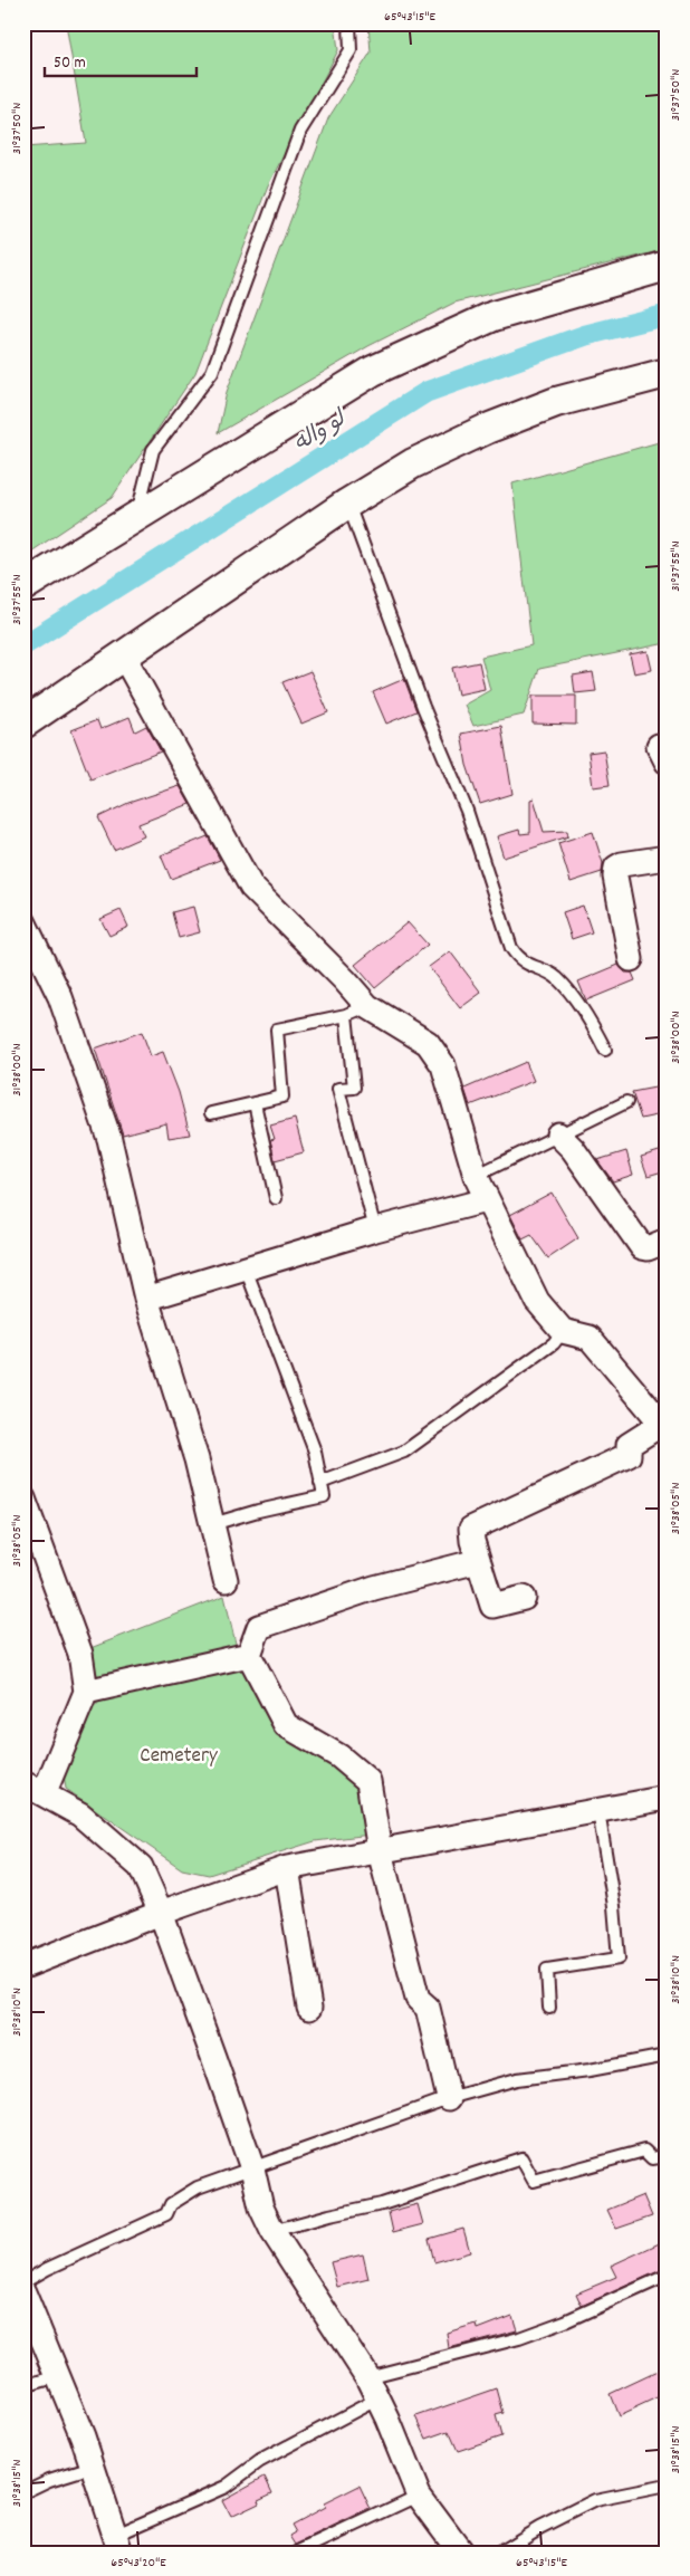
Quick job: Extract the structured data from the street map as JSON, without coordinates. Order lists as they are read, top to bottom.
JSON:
{
  "water": ["لو واله"],
  "parks": ["Cemetery"],
  "scale_bar": "50 m",
  "coordinates": [
    "65°43'15\"E",
    "31°37'50\"N",
    "31°37'55\"N",
    "31°38'00\"N",
    "31°38'05\"N",
    "31°38'10\"N",
    "31°38'15\"N",
    "65°43'20\"E"
  ]
}
